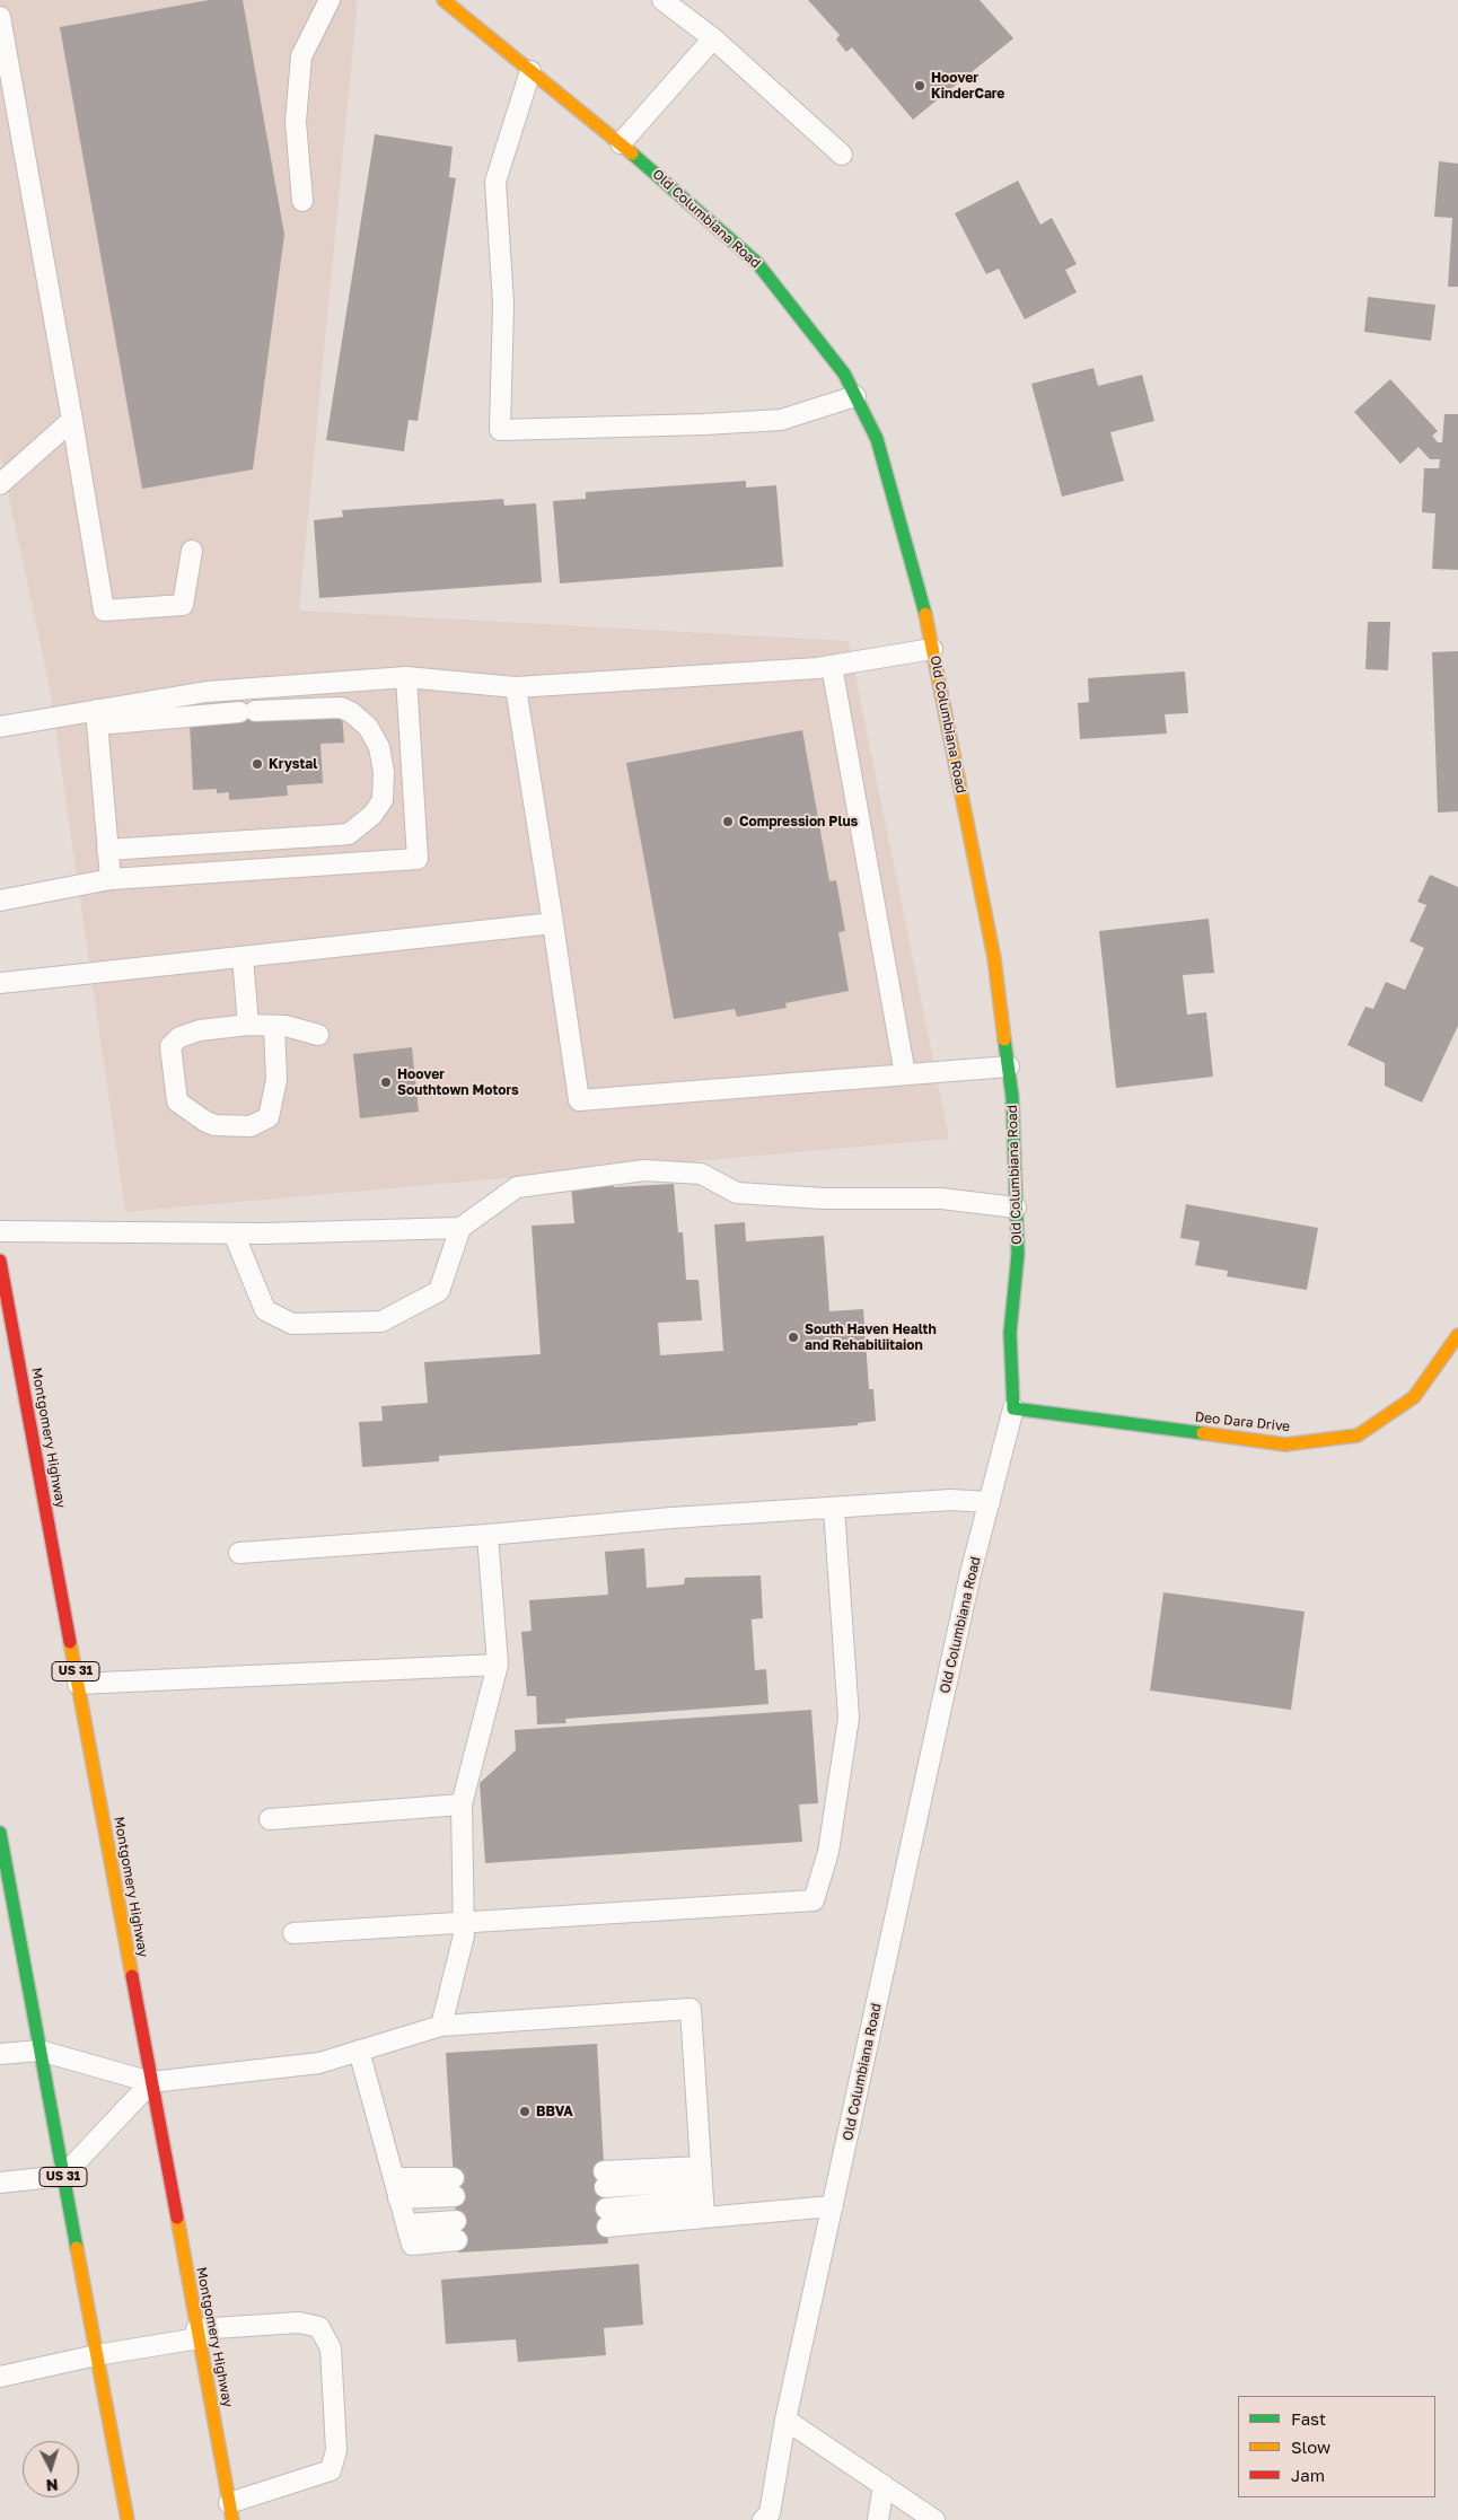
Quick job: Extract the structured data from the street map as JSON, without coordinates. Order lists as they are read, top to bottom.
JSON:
{
  "streets": {
    "street": [
      "Old Columbiana Road",
      "Deo Dara Drive",
      "Montgomery Highway",
      "US 31"
    ]
  },
  "crossings": [
    ["Old Columbiana Road", "Deo Dara Drive"]
  ],
  "places": [
    "Hoover KinderCare",
    "Krystal",
    "Compression Plus",
    "Hoover Southtown Motors",
    "South Haven Health and Rehabiliitaion",
    "BBVA"
  ],
  "legend": ["Fast", "Slow", "Jam"],
  "north": "bottom"
}
